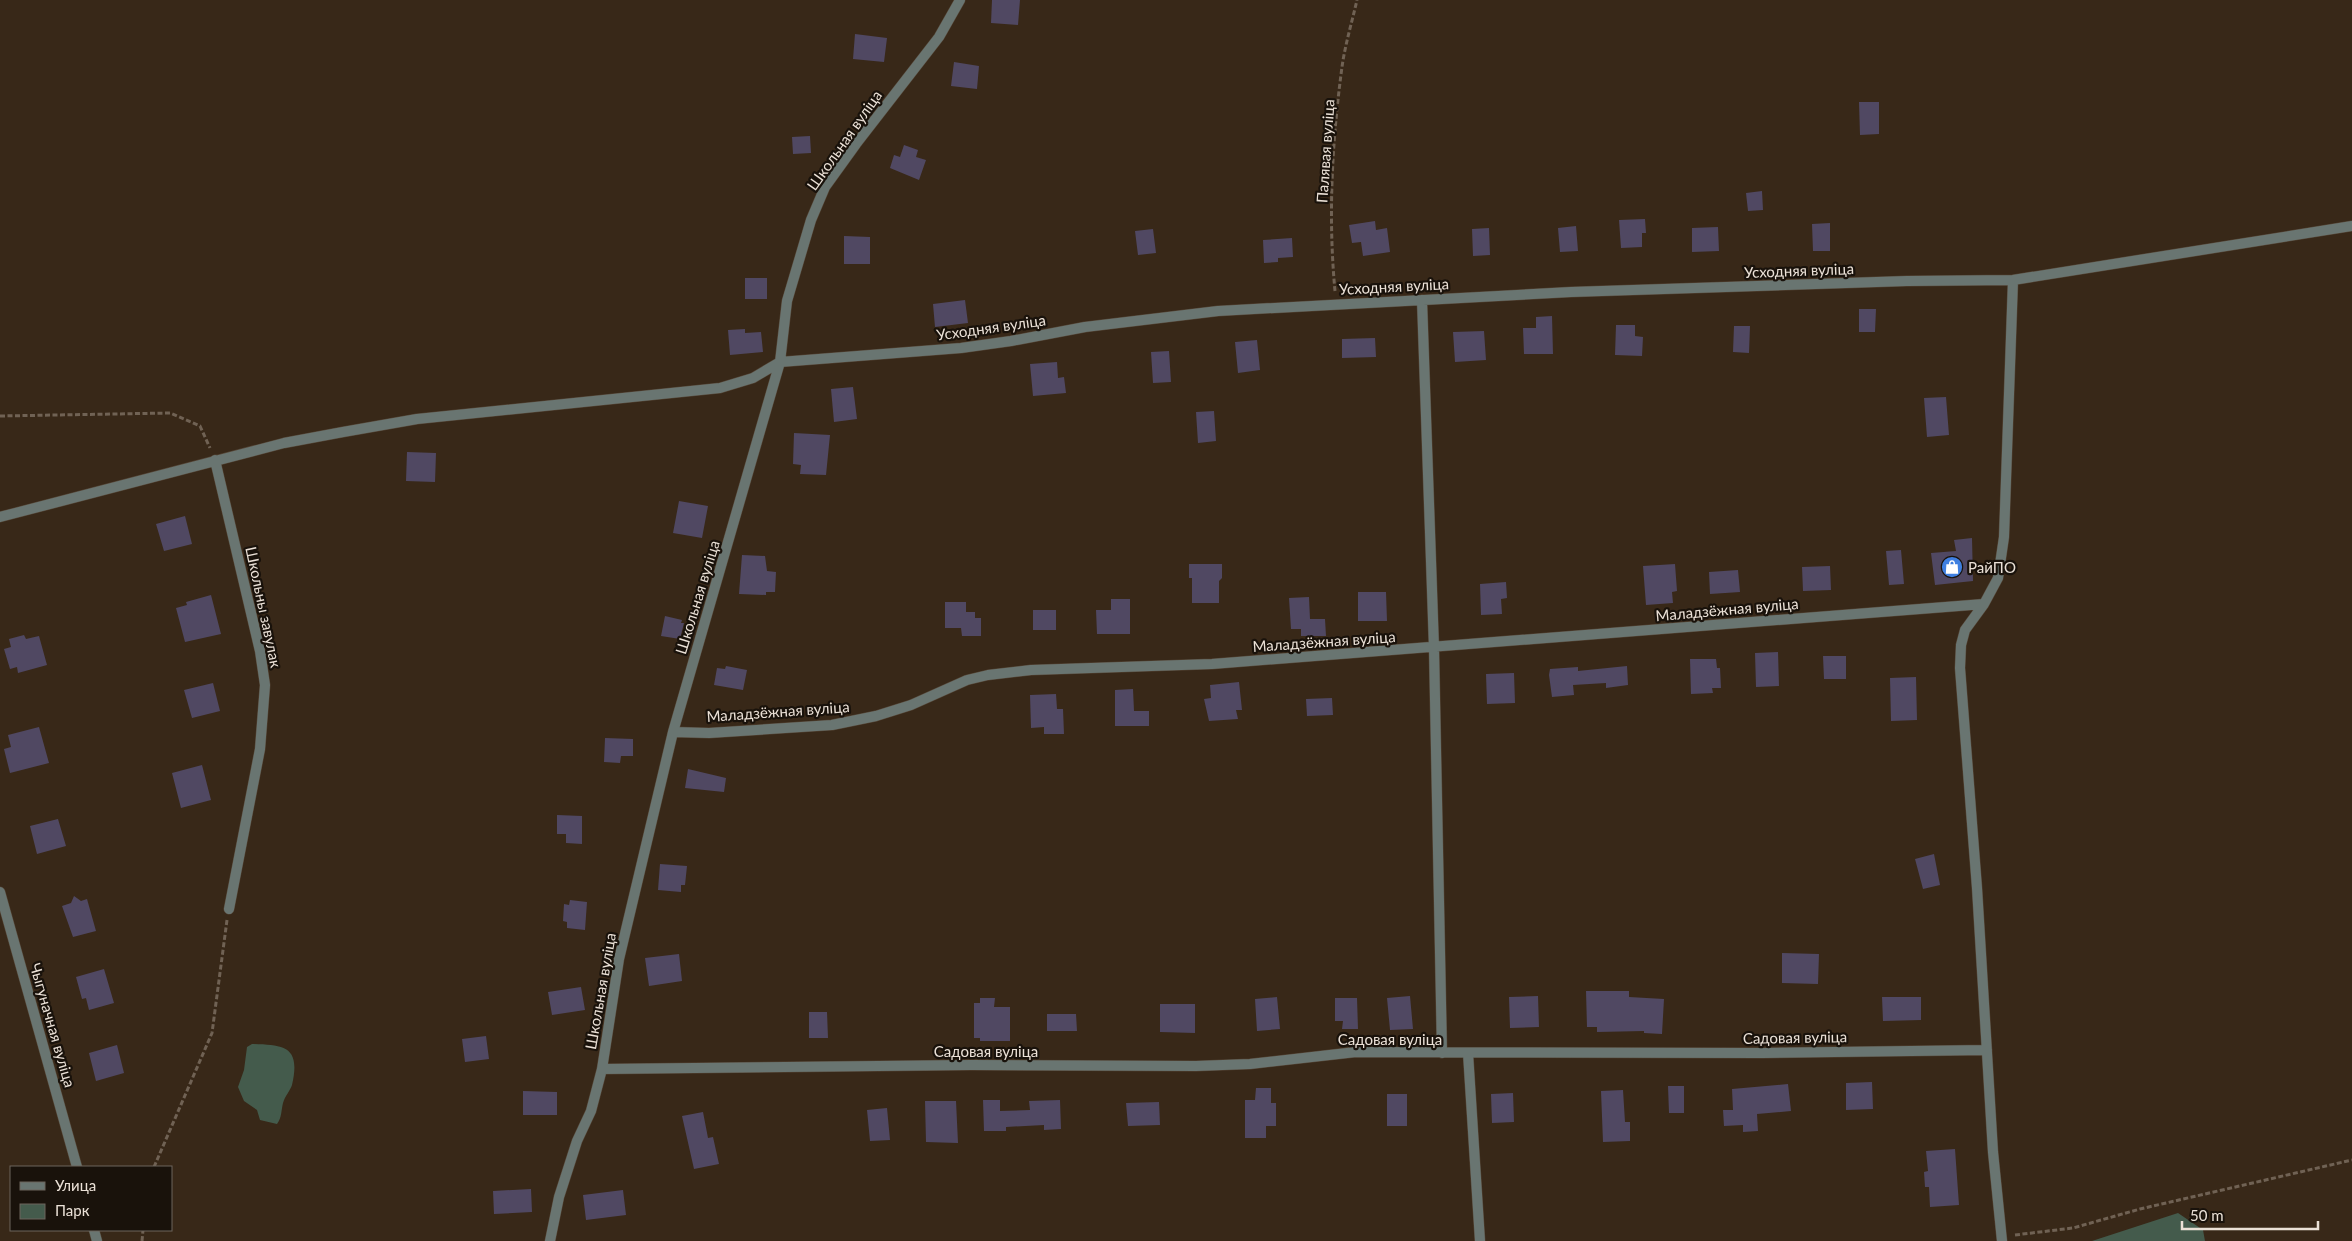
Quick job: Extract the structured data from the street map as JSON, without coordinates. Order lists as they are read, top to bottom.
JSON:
{
  "streets": {
    "street": [
      "Школьная вуліца",
      "Усходняя вуліца",
      "Школьны завулак",
      "Маладзёжная вуліца",
      "Чыгуначная вуліца",
      "Садовая вуліца"
    ],
    "path": ["Палявая вуліца"]
  },
  "crossings": [
    ["Школьная вуліца", "Усходняя вуліца"],
    ["Школьная вуліца", "Маладзёжная вуліца"],
    ["Школьная вуліца", "Садовая вуліца"],
    ["Палявая вуліца", "Усходняя вуліца"]
  ],
  "places": {
    "shop": ["РайПО"]
  },
  "legend": ["Улица", "Парк"],
  "scale_bar": "50 m"
}
